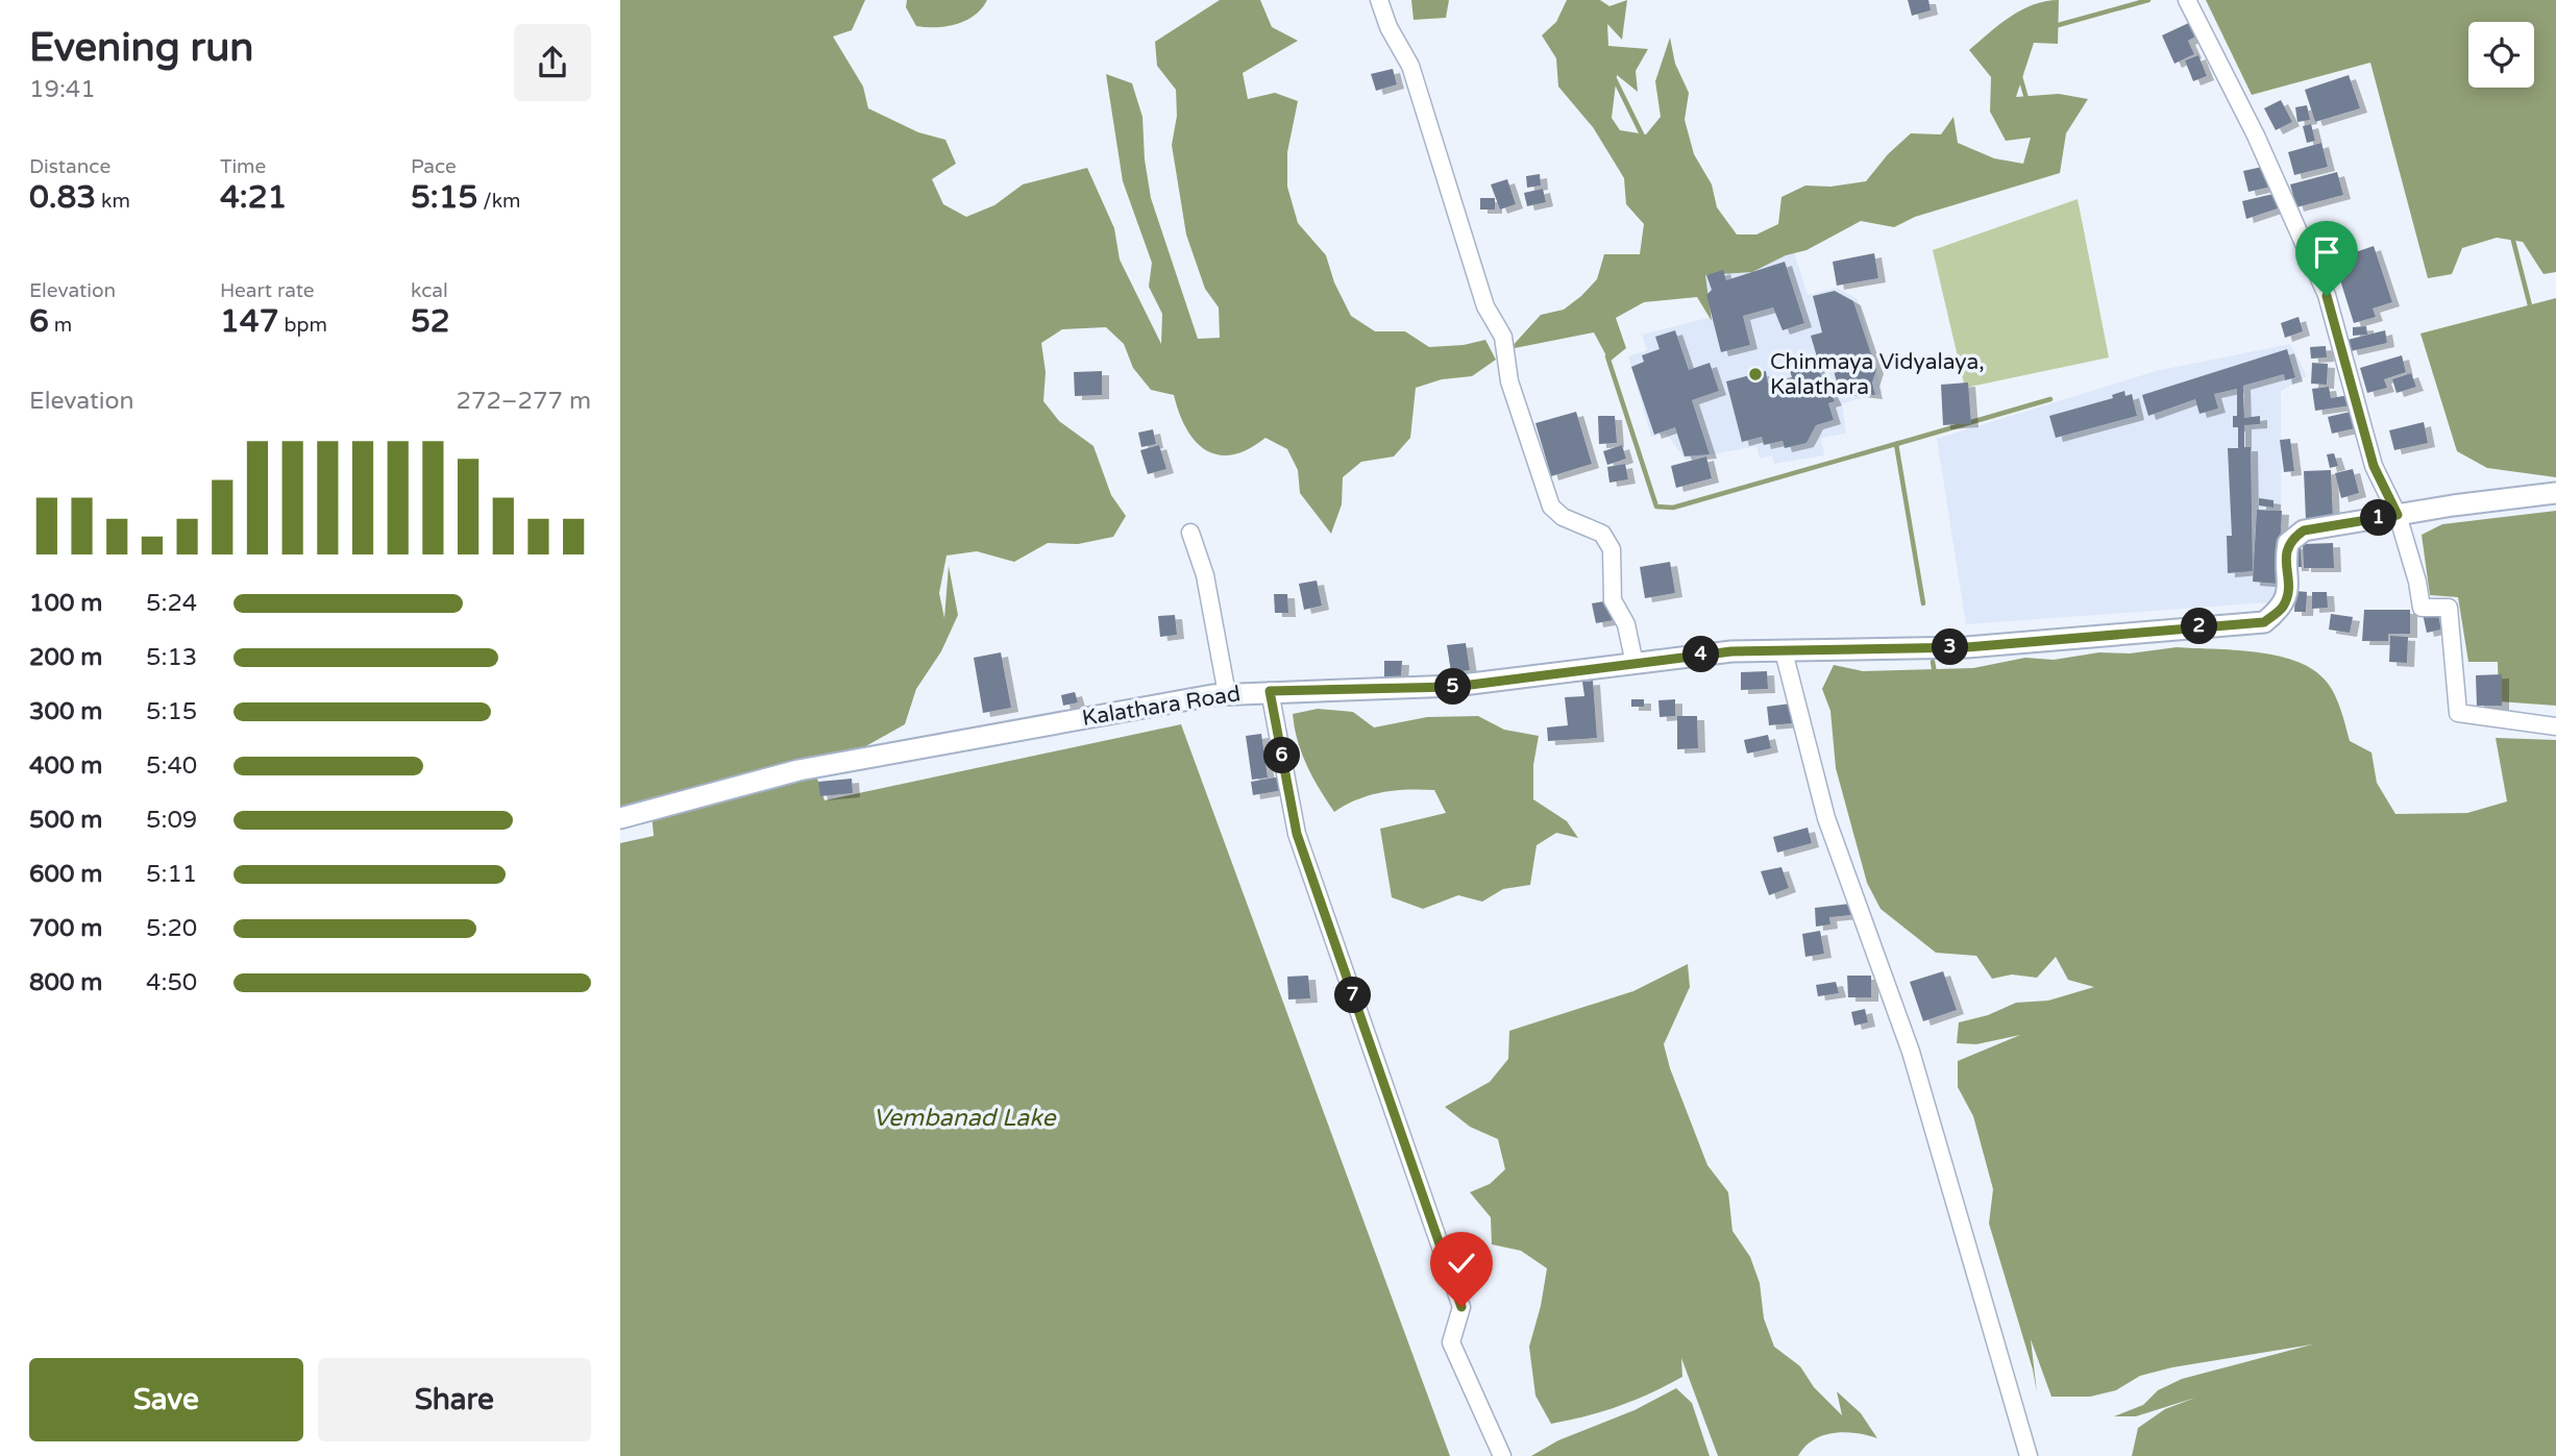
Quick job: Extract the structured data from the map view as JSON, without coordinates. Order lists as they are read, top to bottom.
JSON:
{
  "streets": {
    "street": ["Kalathara Road"]
  },
  "water": ["Vembanad Lake"],
  "places": ["Chinmaya Vidyalaya, Kalathara"],
  "page": {
    "heading": ["Evening run", "19:41"],
    "stats": [
      ["Distance", "0.83 km"],
      ["Time", "4:21"],
      ["Pace", "5:15 /km"],
      ["Elevation", "6 m"],
      ["Heart rate", "147 bpm"],
      ["kcal", "52"]
    ],
    "chart": ["Elevation", "272–277 m"],
    "pins": [
      "1",
      "2",
      "3",
      "4",
      "5",
      "6",
      "7"
    ],
    "list": [
      {
        "name": "100 m",
        "note": "5:24"
      },
      {
        "name": "200 m",
        "note": "5:13"
      },
      {
        "name": "300 m",
        "note": "5:15"
      },
      {
        "name": "400 m",
        "note": "5:40"
      },
      {
        "name": "500 m",
        "note": "5:09"
      },
      {
        "name": "600 m",
        "note": "5:11"
      },
      {
        "name": "700 m",
        "note": "5:20"
      },
      {
        "name": "800 m",
        "note": "4:50"
      }
    ],
    "buttons": ["Save", "Share"]
  }
}
